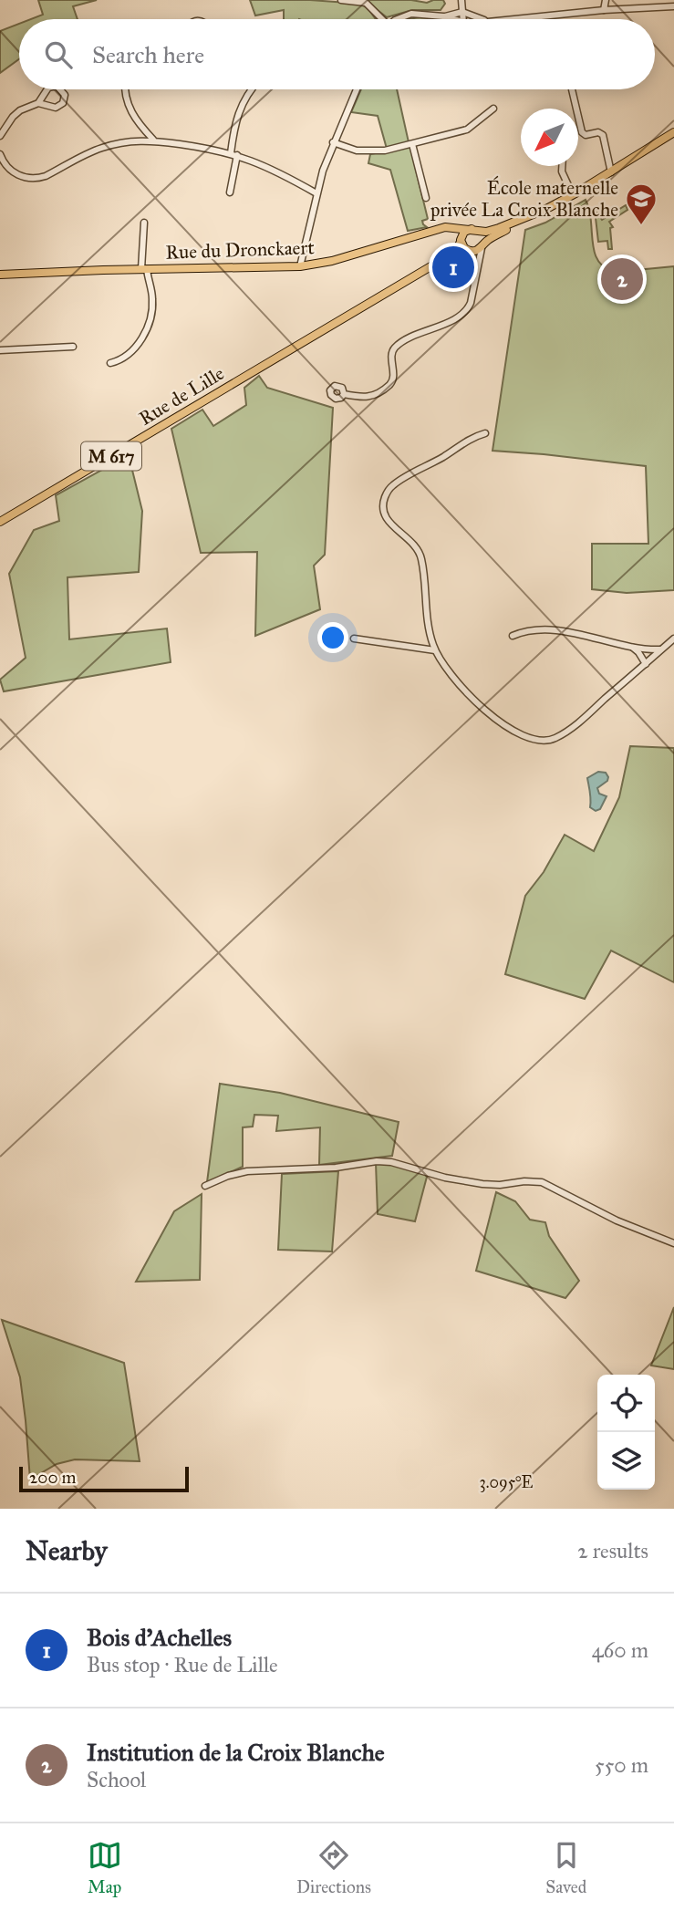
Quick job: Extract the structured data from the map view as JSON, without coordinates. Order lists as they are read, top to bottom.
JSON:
{
  "streets": {
    "main road": ["Rue du Dronckaert", "Rue de Lille", "M 617"]
  },
  "crossings": [
    ["Rue du Dronckaert", "Rue de Lille"]
  ],
  "places": {
    "school or university": ["École maternelle privée La Croix Blanche"]
  },
  "scale_bar": "200 m",
  "north": "bottom left",
  "page": {
    "search": "Search here",
    "pins": ["1", "2"],
    "scale": "200 m",
    "heading": ["Nearby", "2 results"],
    "list": [
      {
        "mark": "1",
        "name": "Bois d'Achelles",
        "note": "Bus stop · Rue de Lille",
        "value": "460 m"
      },
      {
        "mark": "2",
        "name": "Institution de la Croix Blanche",
        "note": "School",
        "value": "550 m"
      }
    ],
    "nav": ["Map", "Directions", "Saved"]
  },
  "coordinates": ["3.095°E"]
}
